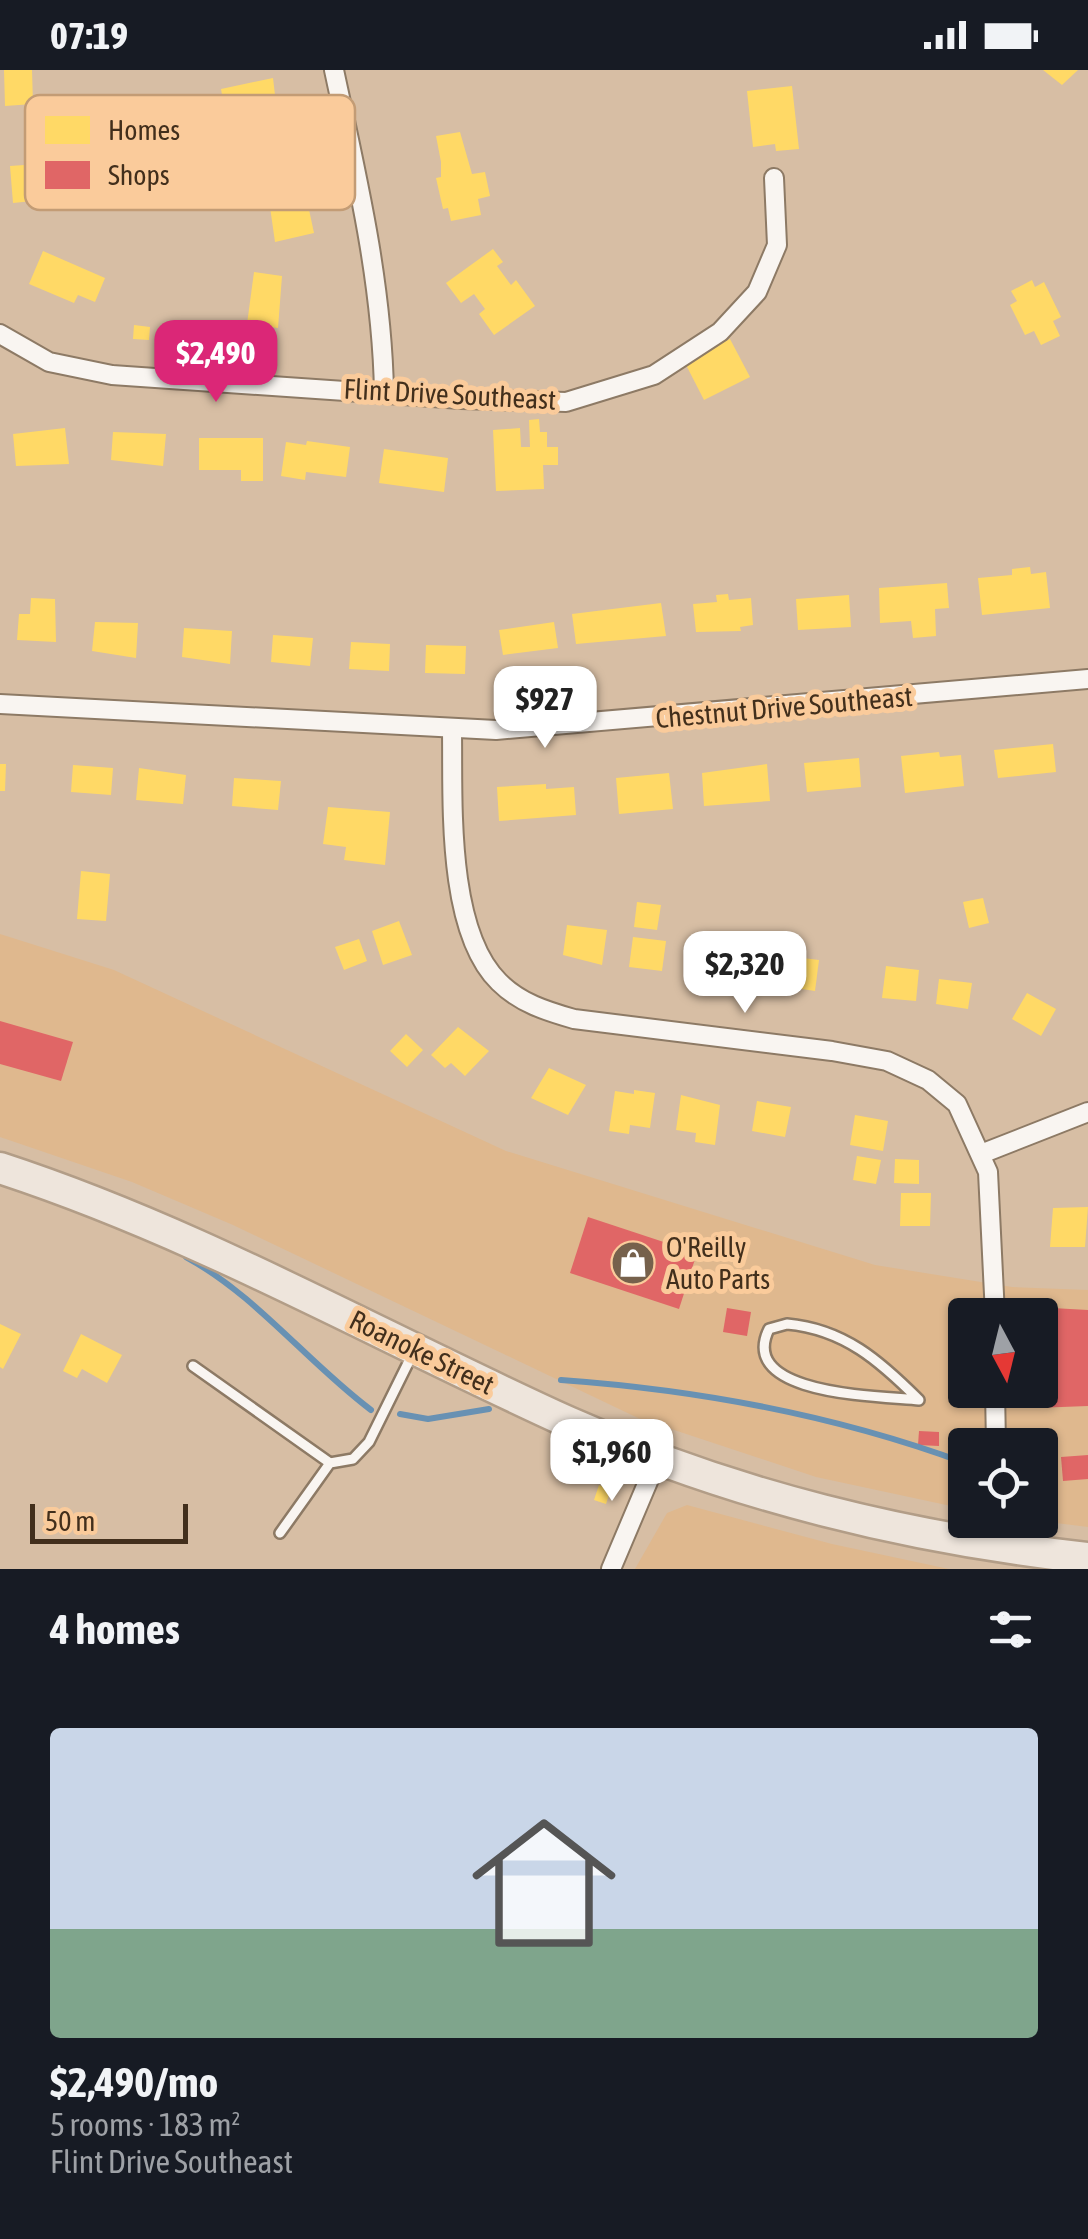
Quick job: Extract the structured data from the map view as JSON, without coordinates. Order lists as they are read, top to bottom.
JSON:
{
  "streets": {
    "main road": ["Roanoke Street"],
    "street": ["Flint Drive Southeast", "Chestnut Drive Southeast"]
  },
  "places": {
    "shop": ["O'Reilly Auto Parts"]
  },
  "legend": ["Homes", "Shops"],
  "scale_bar": "50 m",
  "north": "bottom",
  "page": {
    "status": "07:19",
    "price": [
      "$2,490",
      "$927",
      "$2,320",
      "$1,960"
    ],
    "scale": "50 m",
    "heading": "4 homes",
    "list": [
      {
        "name": "$2,490/mo",
        "note": "5 rooms · 183 m² · Flint Drive Southeast"
      }
    ]
  }
}
